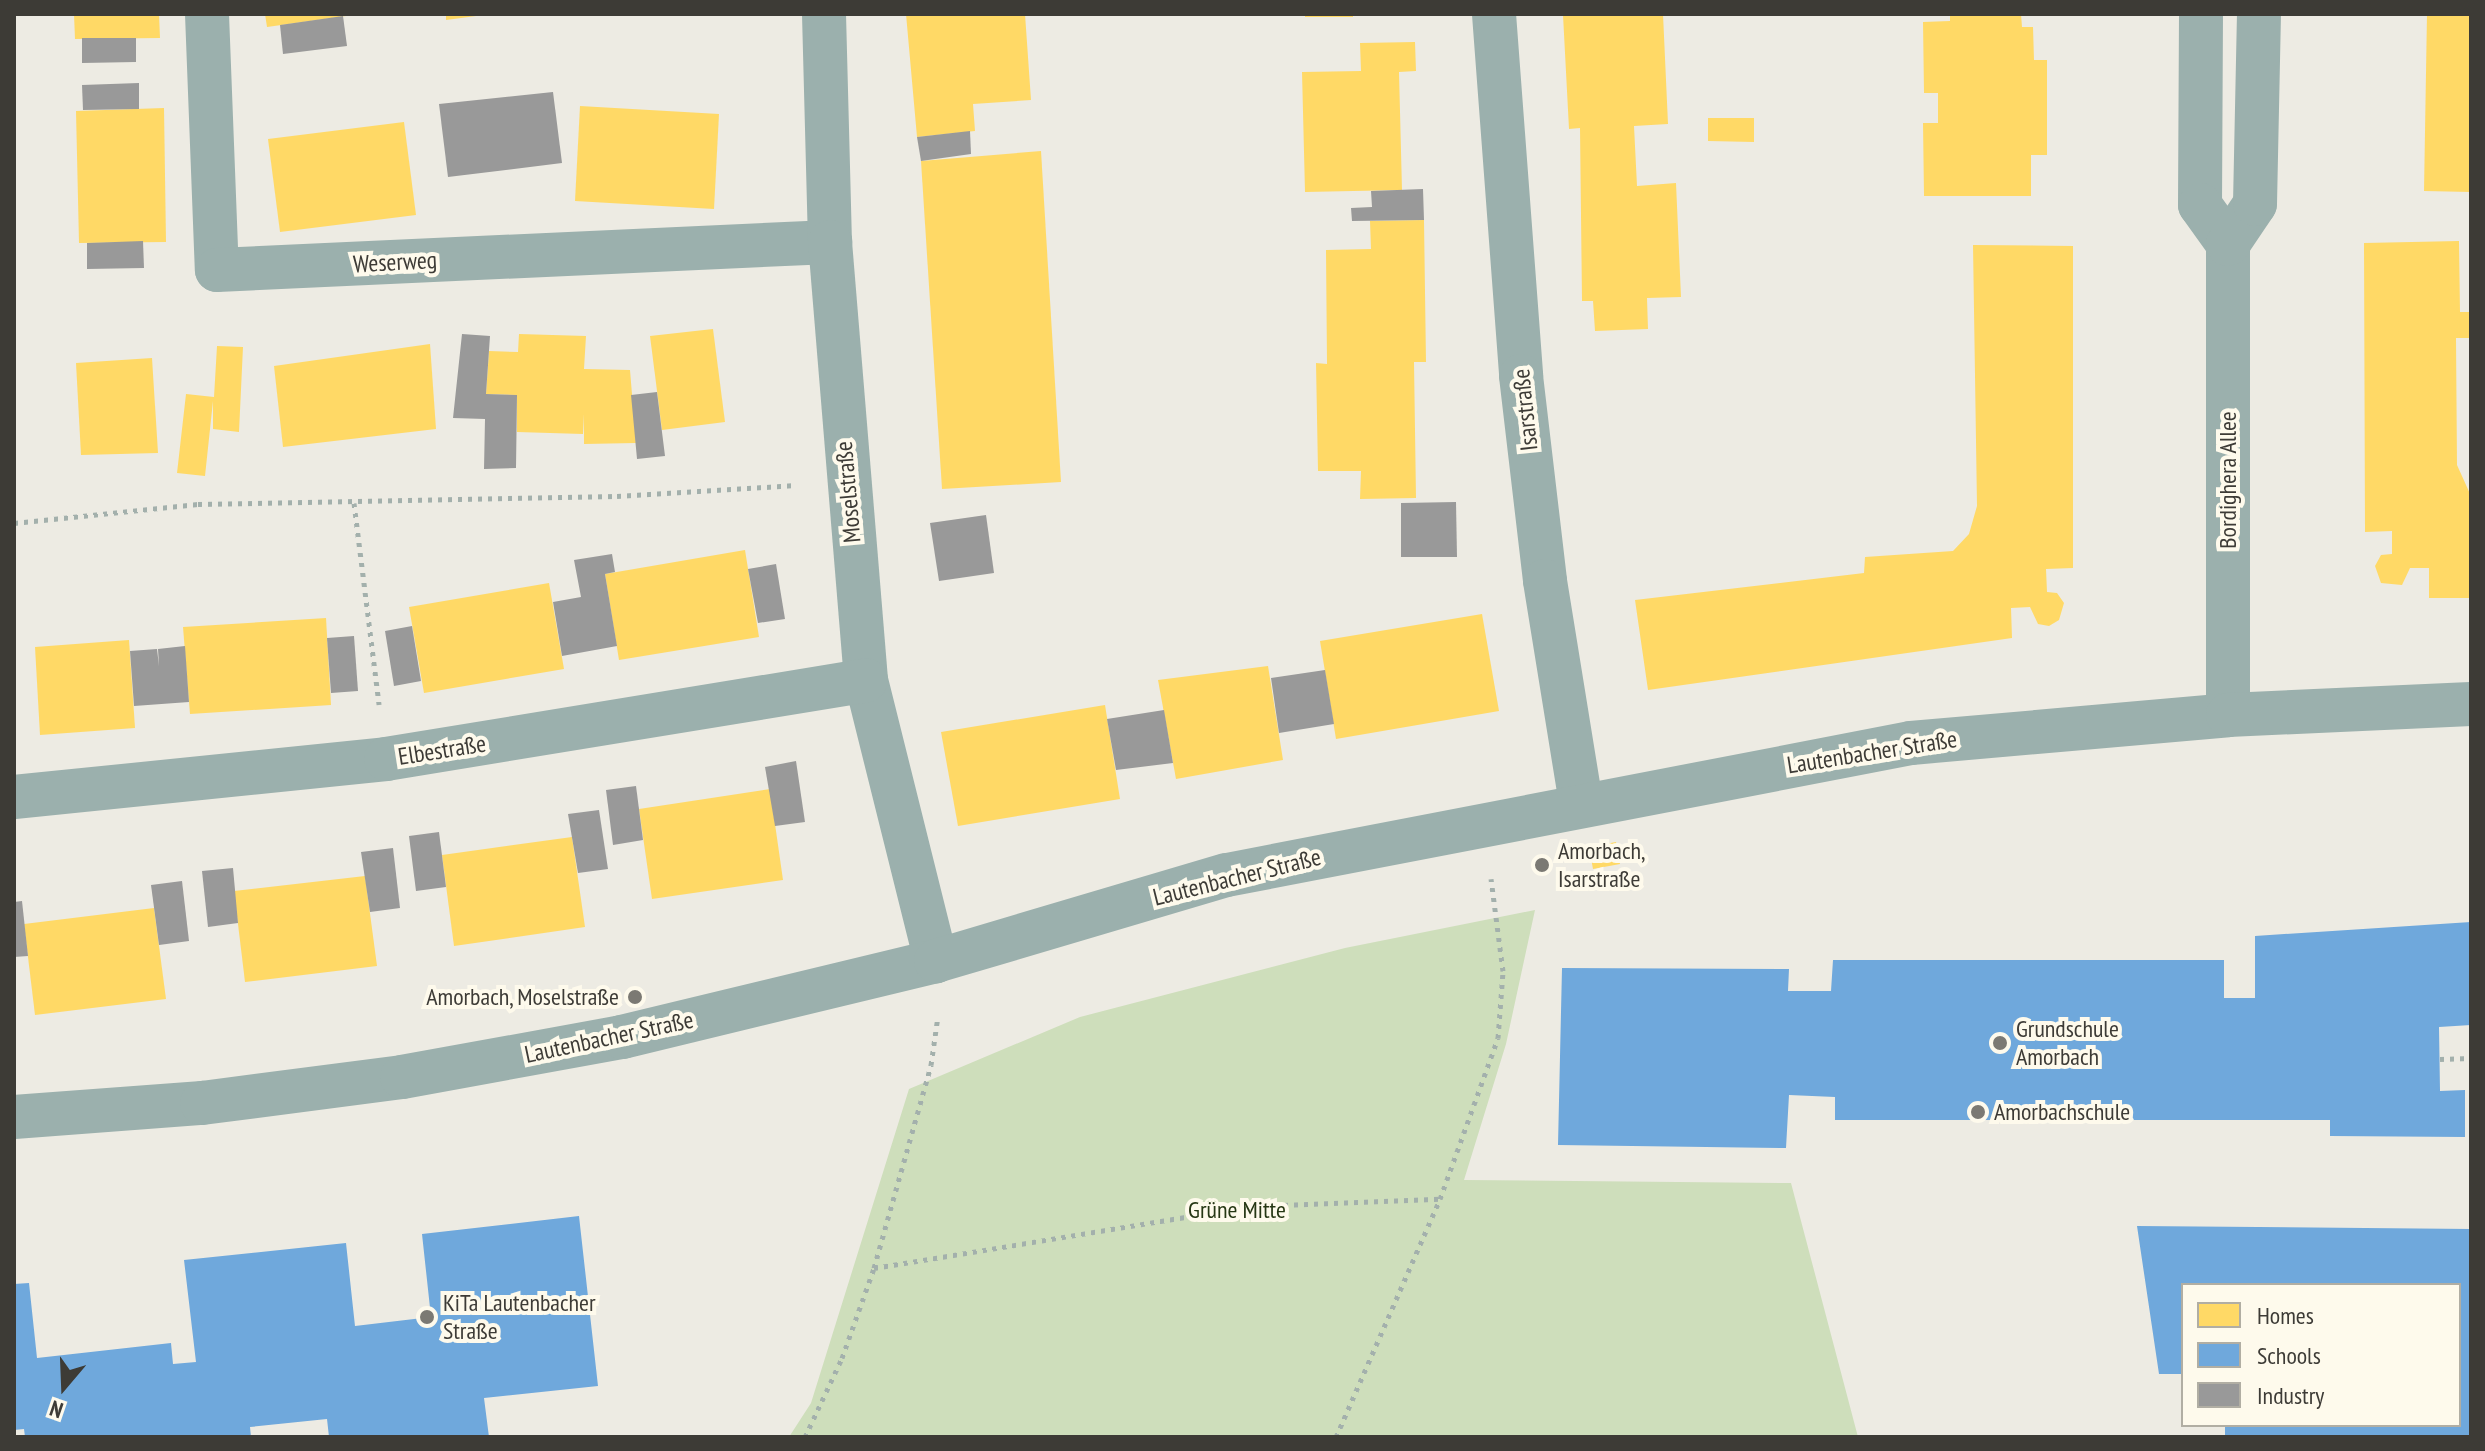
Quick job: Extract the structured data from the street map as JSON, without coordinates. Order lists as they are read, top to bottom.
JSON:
{
  "streets": {
    "street": [
      "Weserweg",
      "Isarstraße",
      "Bordighera Allee",
      "Moselstraße",
      "Elbestraße",
      "Lautenbacher Straße"
    ]
  },
  "crossings": [
    ["Weserweg", "Moselstraße"],
    ["Isarstraße", "Lautenbacher Straße"],
    ["Bordighera Allee", "Lautenbacher Straße"],
    ["Moselstraße", "Elbestraße"],
    ["Moselstraße", "Lautenbacher Straße"]
  ],
  "parks": ["Grüne Mitte"],
  "places": [
    "Amorbach, Isarstraße",
    "Amorbach, Moselstraße",
    "Grundschule Amorbach",
    "Amorbachschule",
    "KiTa Lautenbacher Straße"
  ],
  "legend": ["Homes", "Schools", "Industry"],
  "north": "bottom"
}
